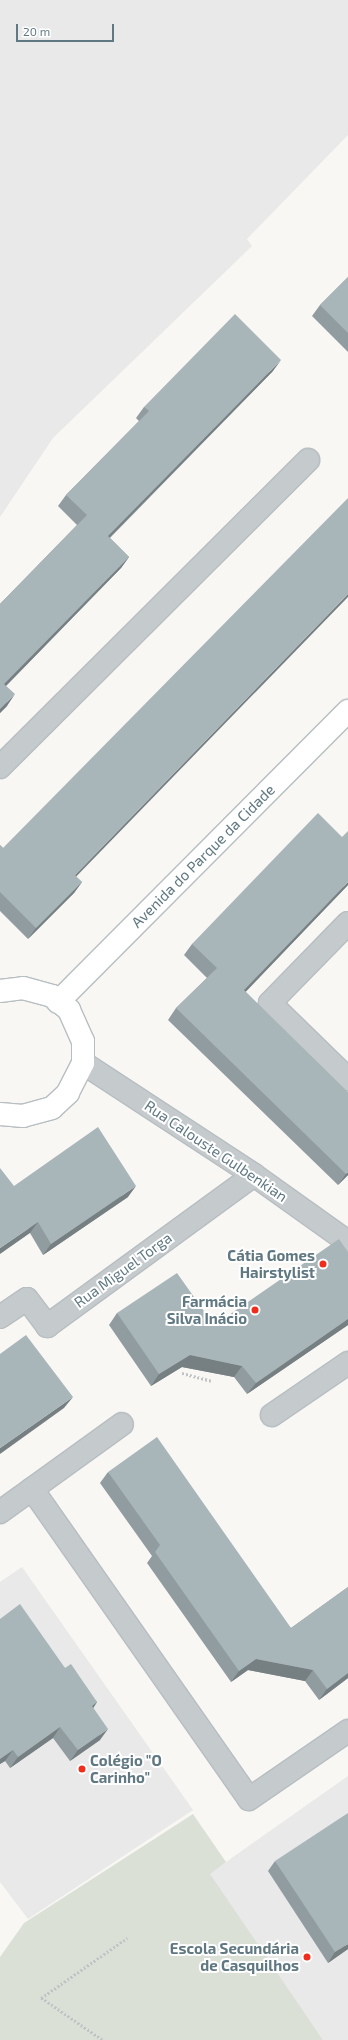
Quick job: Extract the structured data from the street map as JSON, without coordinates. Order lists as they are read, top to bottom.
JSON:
{
  "streets": {
    "street": ["Avenida do Parque da Cidade", "Rua Calouste Gulbenkian", "Rua Miguel Torga"]
  },
  "crossings": [
    ["Rua Calouste Gulbenkian", "Rua Miguel Torga"]
  ],
  "places": [
    "Cátia Gomes Hairstylist",
    "Farmácia Silva Inácio",
    "Colégio \"O Carinho\"",
    "Escola Secundária de Casquilhos"
  ],
  "scale_bar": "20 m"
}
